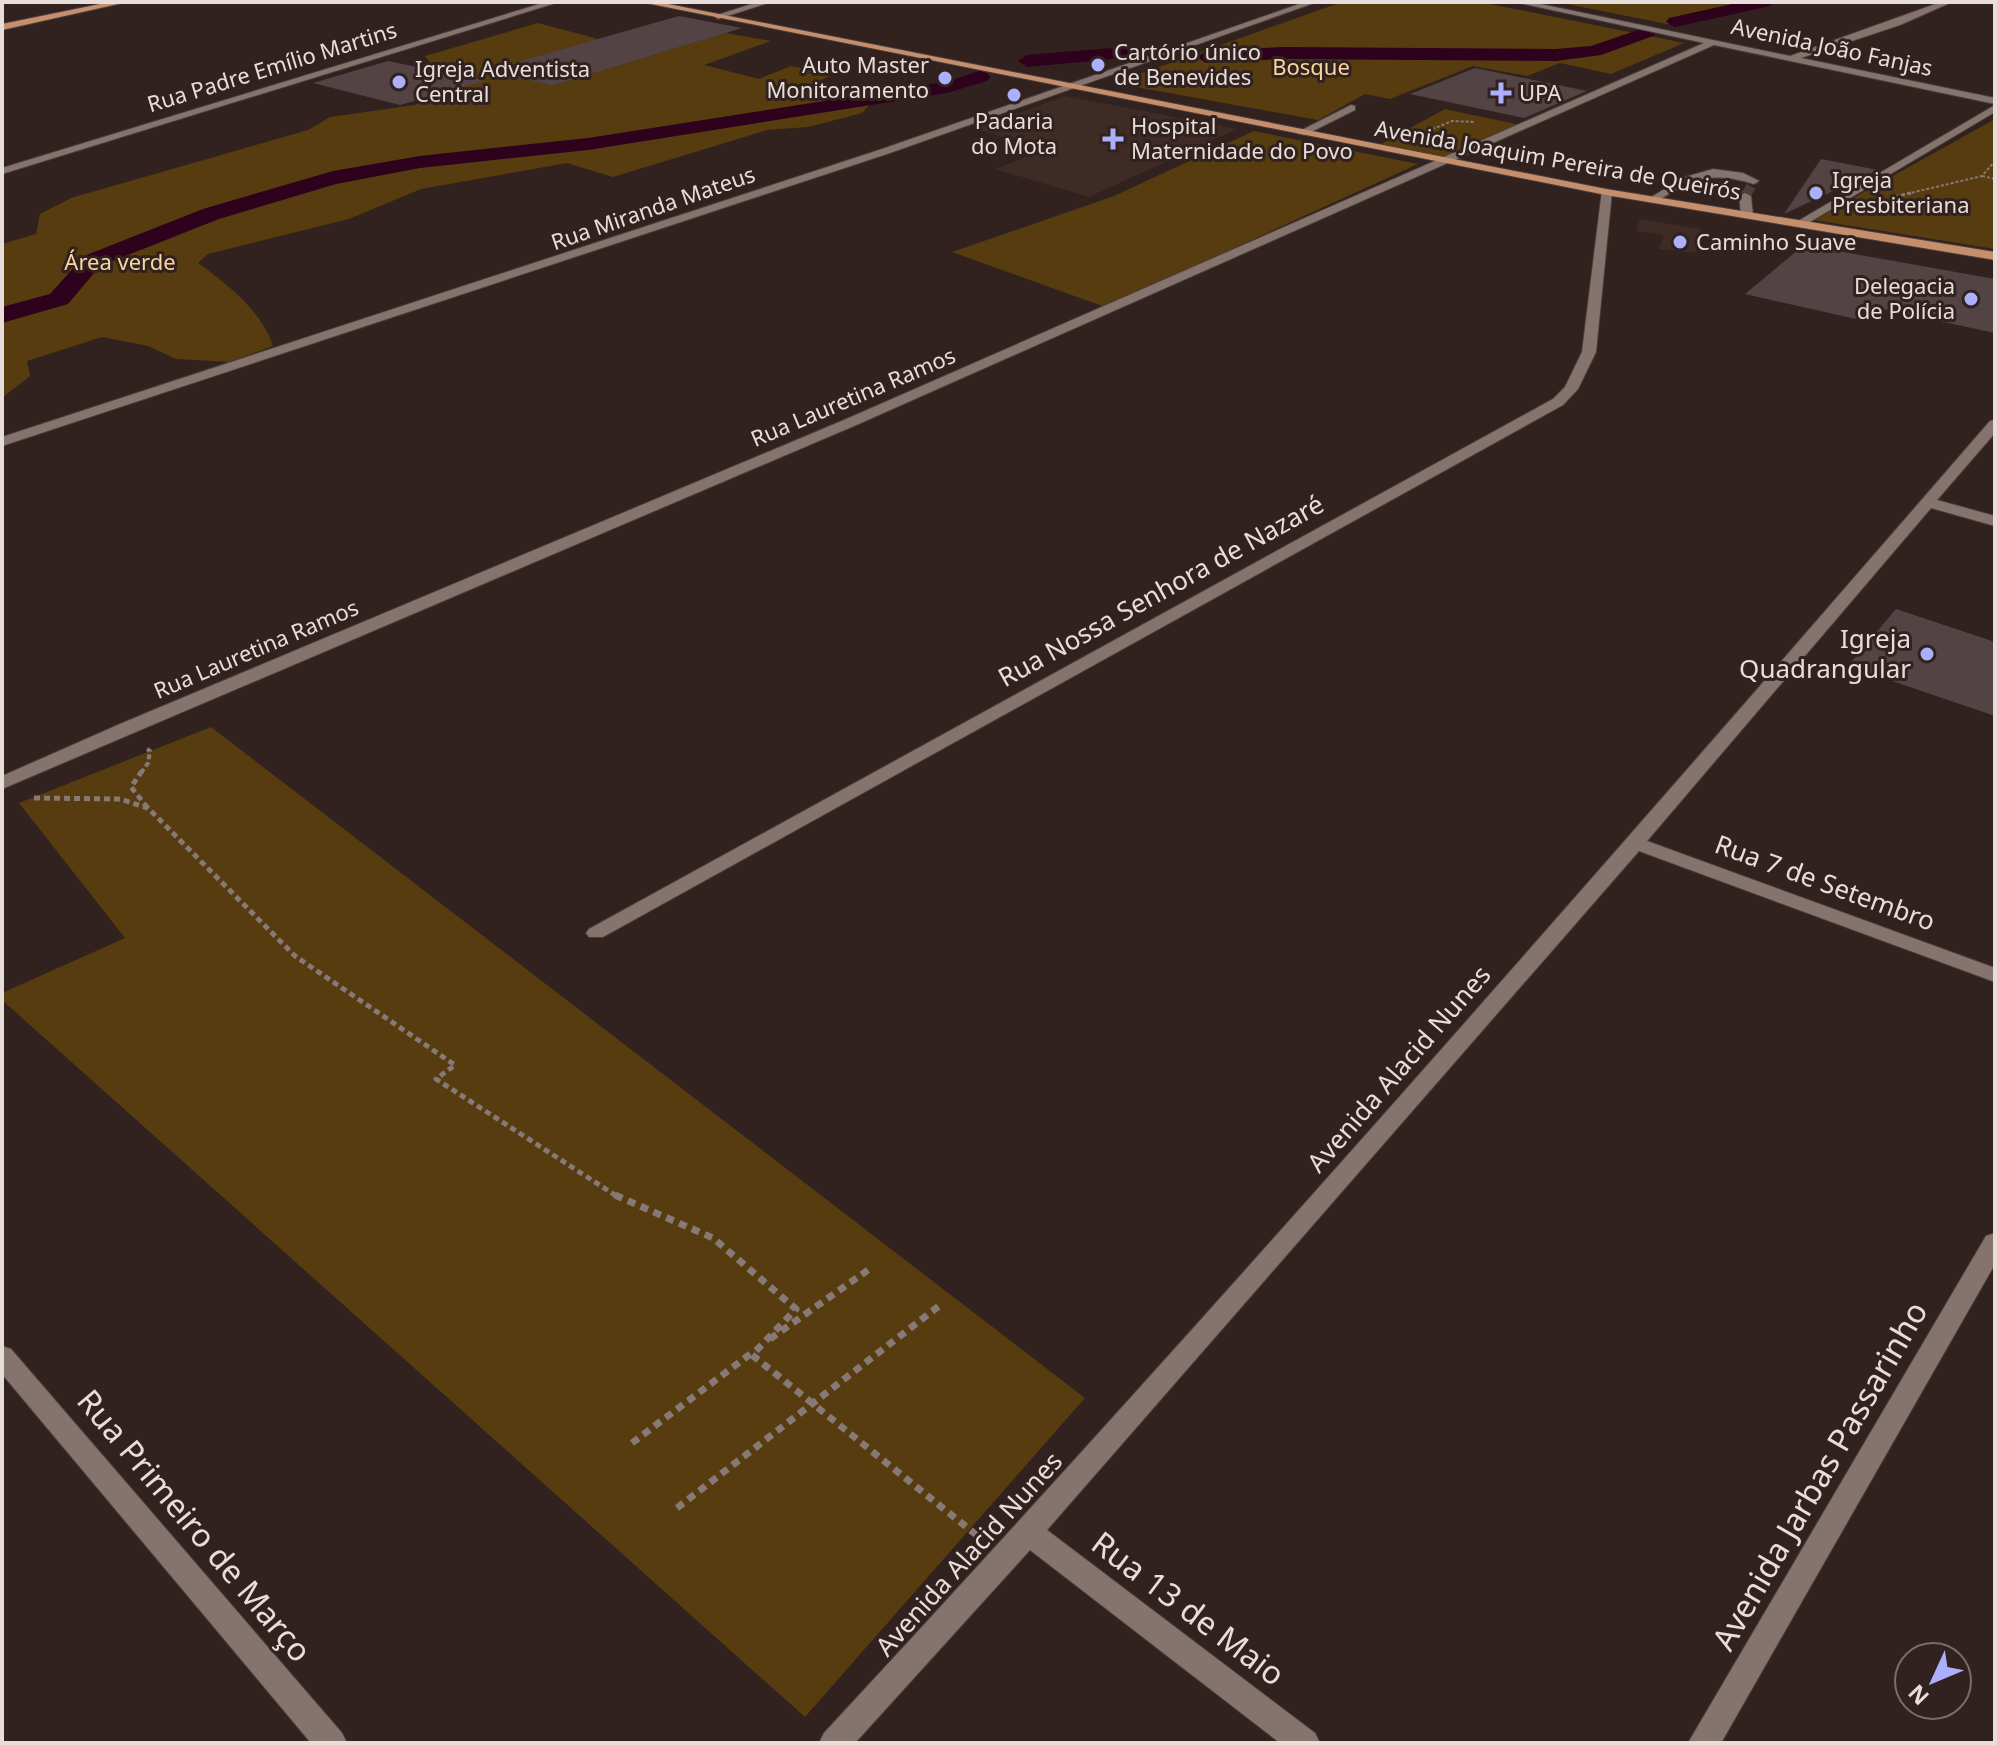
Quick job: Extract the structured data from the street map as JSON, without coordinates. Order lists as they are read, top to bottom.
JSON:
{
  "streets": {
    "main road": ["Avenida Joaquim Pereira de Queirós"],
    "street": [
      "Avenida João Fanjas",
      "Rua Padre Emílio Martins",
      "Rua Miranda Mateus",
      "Rua Lauretina Ramos",
      "Rua Nossa Senhora de Nazaré",
      "Rua 7 de Setembro",
      "Avenida Alacid Nunes",
      "Avenida Jarbas Passarinho",
      "Rua Primeiro de Março",
      "Rua 13 de Maio"
    ]
  },
  "crossings": [
    ["Avenida João Fanjas", "Rua Lauretina Ramos"],
    ["Avenida Joaquim Pereira de Queirós", "Rua Miranda Mateus"],
    ["Avenida Joaquim Pereira de Queirós", "Rua Lauretina Ramos"],
    ["Avenida Joaquim Pereira de Queirós", "Rua Nossa Senhora de Nazaré"],
    ["Rua 7 de Setembro", "Avenida Alacid Nunes"],
    ["Avenida Alacid Nunes", "Rua 13 de Maio"]
  ],
  "parks": ["Bosque", "Área verde"],
  "places": {
    "other": [
      "Cartório único de Benevides",
      "Auto Master Monitoramento",
      "Igreja Adventista Central",
      "Padaria do Mota",
      "Igreja Presbiteriana",
      "Caminho Suave",
      "Delegacia de Polícia",
      "Igreja Quadrangular"
    ],
    "health": ["UPA", "Hospital Maternidade do Povo"]
  },
  "north": "bottom left"
}
